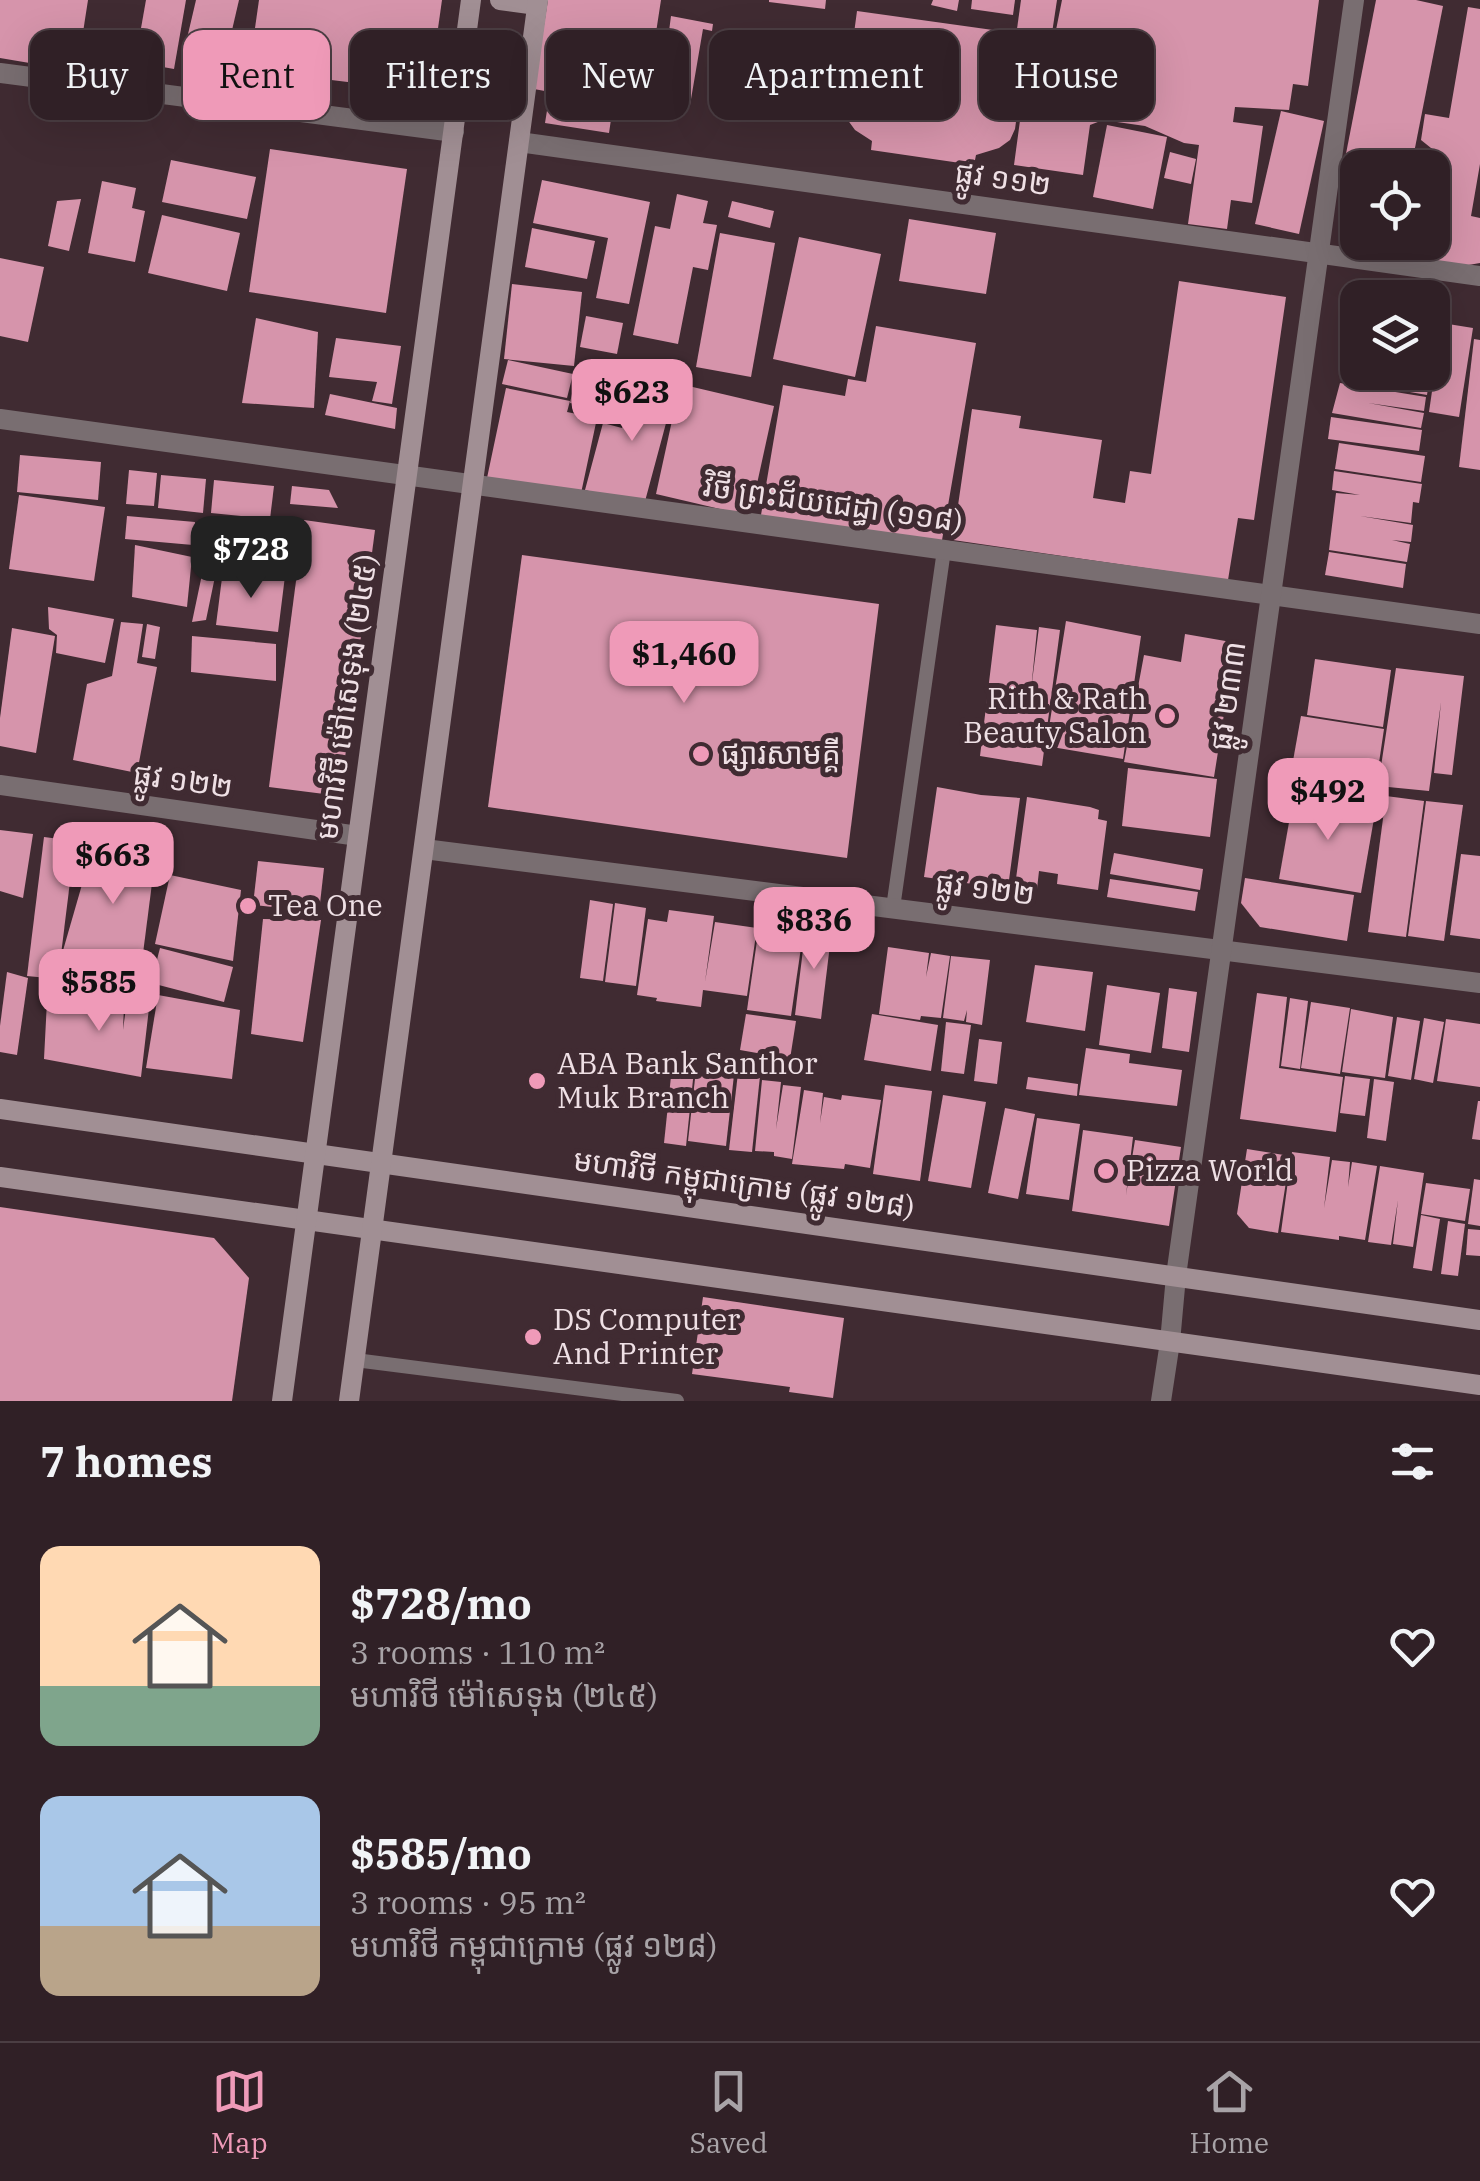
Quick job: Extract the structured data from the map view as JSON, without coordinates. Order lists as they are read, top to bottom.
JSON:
{
  "streets": {
    "main road": ["មហាវិថី ម៉ៅសេទុង (២៤៥)", "មហាវិថី កម្ពុជាក្រោម (ផ្លូវ ១២៨)"],
    "street": [
      "ផ្លូវ ១១២",
      "វិថី ព្រះជ័យជេដ្ធា (១១៨)",
      "ផ្លូវ ២៣៣",
      "ផ្លូវ ១២២"
    ]
  },
  "crossings": [
    ["ផ្លូវ ១១២", "ផ្លូវ ២៣៣"],
    ["វិថី ព្រះជ័យជេដ្ធា (១១៨)", "ផ្លូវ ២៣៣"],
    ["វិថី ព្រះជ័យជេដ្ធា (១១៨)", "មហាវិថី ម៉ៅសេទុង (២៤៥)"],
    ["ផ្លូវ ២៣៣", "ផ្លូវ ១២២"],
    ["ផ្លូវ ២៣៣", "មហាវិថី កម្ពុជាក្រោម (ផ្លូវ ១២៨)"],
    ["មហាវិថី ម៉ៅសេទុង (២៤៥)", "ផ្លូវ ១២២"],
    ["មហាវិថី ម៉ៅសេទុង (២៤៥)", "មហាវិថី កម្ពុជាក្រោម (ផ្លូវ ១២៨)"]
  ],
  "places": [
    "Rith & Rath Beauty Salon",
    "ផ្សារសាមគ្គី",
    "Tea One",
    "ABA Bank Santhor Muk Branch",
    "Pizza World",
    "DS Computer And Printer"
  ],
  "page": {
    "chip": [
      "Buy",
      "Rent",
      "Filters",
      "New",
      "Apartment",
      "House"
    ],
    "price": [
      "$623",
      "$728",
      "$1,460",
      "$492",
      "$663",
      "$836",
      "$585"
    ],
    "heading": "7 homes",
    "list": [
      {
        "name": "$728/mo",
        "note": "3 rooms · 110 m² · មហាវិថី ម៉ៅសេទុង (២៤៥)"
      },
      {
        "name": "$585/mo",
        "note": "3 rooms · 95 m² · មហាវិថី កម្ពុជាក្រោម (ផ្លូវ ១២៨)"
      }
    ],
    "tabs": ["Map", "Saved", "Home"]
  }
}
